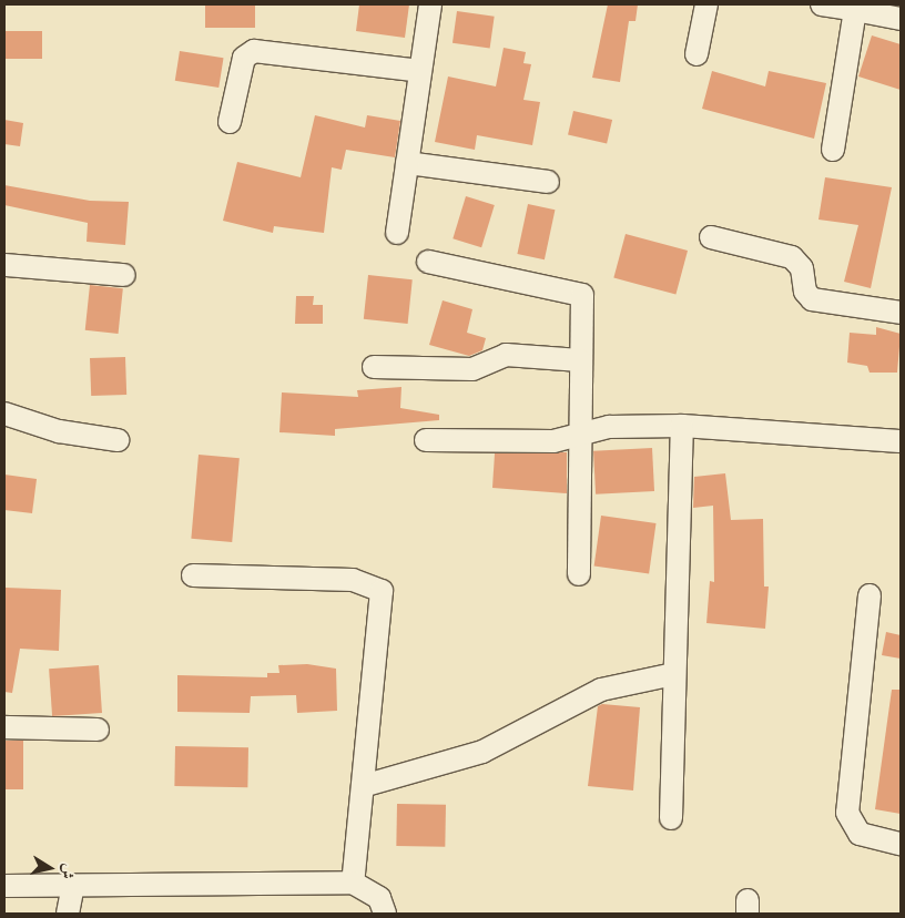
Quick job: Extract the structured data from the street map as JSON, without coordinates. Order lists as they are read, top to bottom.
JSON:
{
  "north": "right"
}
